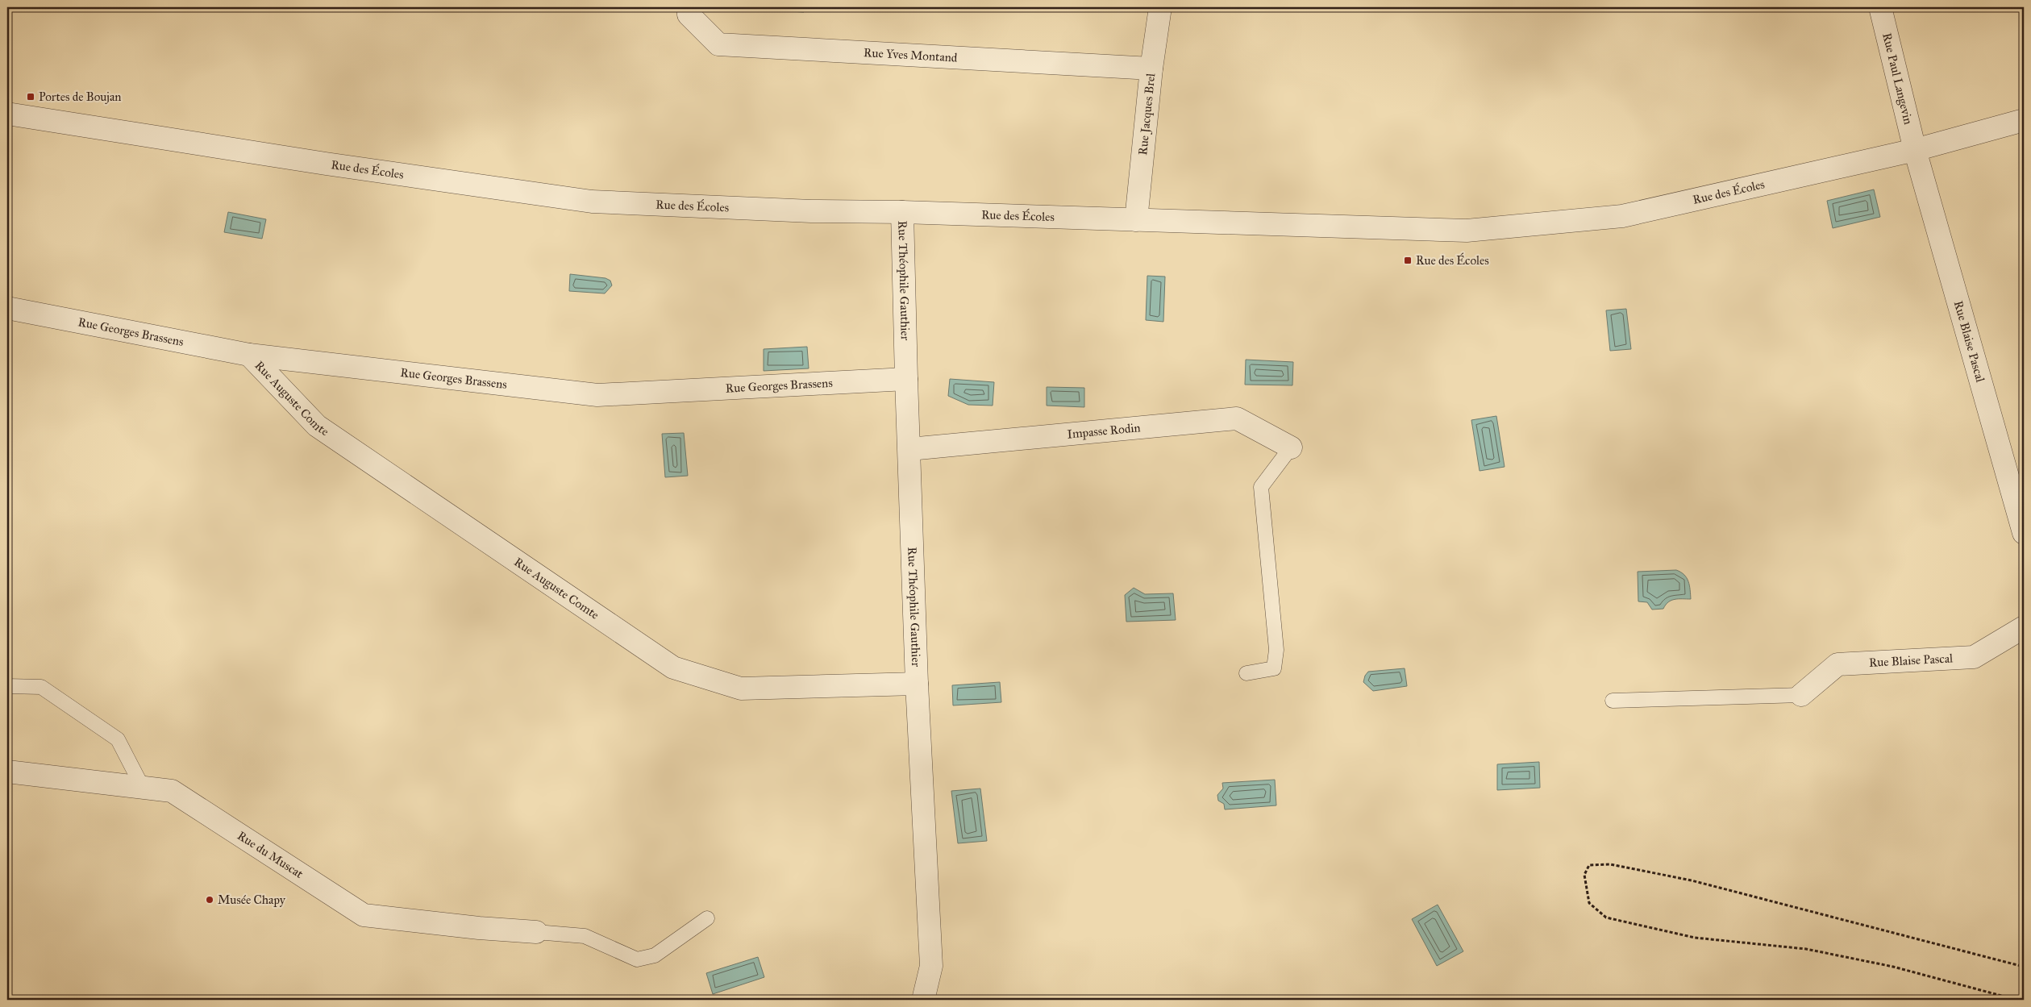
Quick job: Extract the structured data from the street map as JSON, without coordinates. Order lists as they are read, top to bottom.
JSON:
{
  "streets": {
    "street": [
      "Rue Yves Montand",
      "Rue Paul Langevin",
      "Rue Jacques Brel",
      "Rue des Écoles",
      "Rue Théophile Gauthier",
      "Rue Georges Brassens",
      "Rue Blaise Pascal",
      "Rue Auguste Comte",
      "Impasse Rodin",
      "Rue du Muscat"
    ]
  },
  "crossings": [
    ["Rue Yves Montand", "Rue Jacques Brel"],
    ["Rue Paul Langevin", "Rue des Écoles"],
    ["Rue Paul Langevin", "Rue Blaise Pascal"],
    ["Rue Jacques Brel", "Rue des Écoles"],
    ["Rue des Écoles", "Rue Théophile Gauthier"],
    ["Rue des Écoles", "Rue Blaise Pascal"],
    ["Rue Théophile Gauthier", "Rue Georges Brassens"],
    ["Rue Théophile Gauthier", "Rue Auguste Comte"],
    ["Rue Théophile Gauthier", "Impasse Rodin"],
    ["Rue Georges Brassens", "Rue Auguste Comte"]
  ],
  "places": {
    "transit": ["Portes de Boujan", "Rue des Écoles"],
    "other": ["Musée Chapy"]
  }
}
